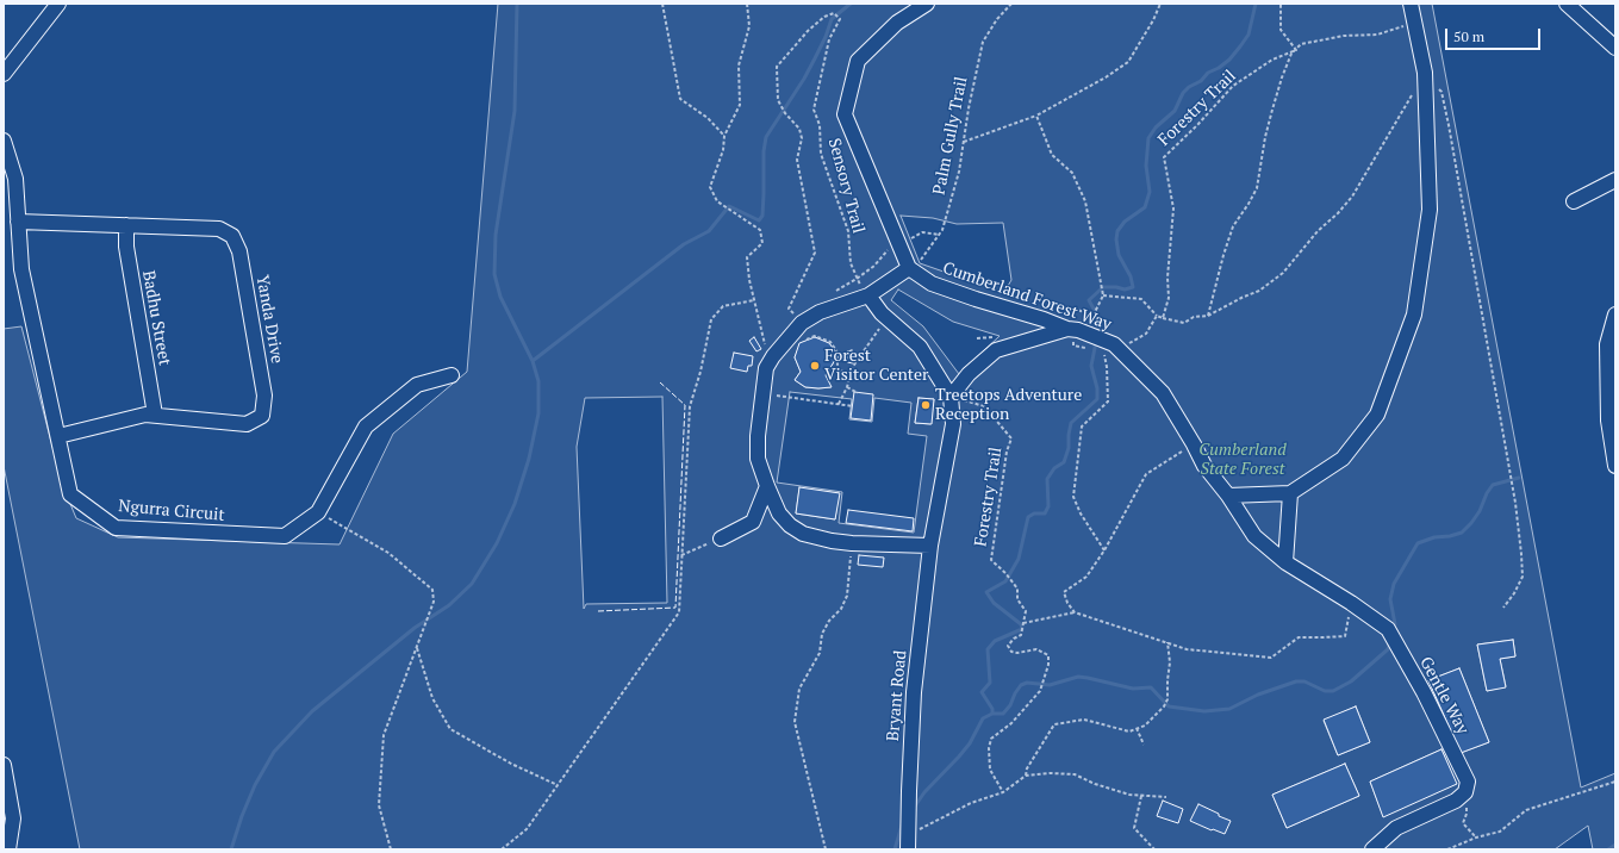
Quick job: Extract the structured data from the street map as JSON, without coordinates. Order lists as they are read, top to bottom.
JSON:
{
  "streets": {
    "street": [
      "Cumberland Forest Way",
      "Badhu Street",
      "Yanda Drive",
      "Ngurra Circuit",
      "Bryant Road",
      "Gentle Way"
    ],
    "path": ["Forestry Trail", "Palm Gully Trail", "Sensory Trail"]
  },
  "crossings": [
    ["Forestry Trail", "Bryant Road"],
    ["Palm Gully Trail", "Cumberland Forest Way"],
    ["Cumberland Forest Way", "Gentle Way"],
    ["Badhu Street", "Yanda Drive"],
    ["Yanda Drive", "Ngurra Circuit"]
  ],
  "parks": ["Cumberland State Forest"],
  "places": ["Forest Visitor Center", "Treetops Adventure Reception"],
  "scale_bar": "50 m"
}
